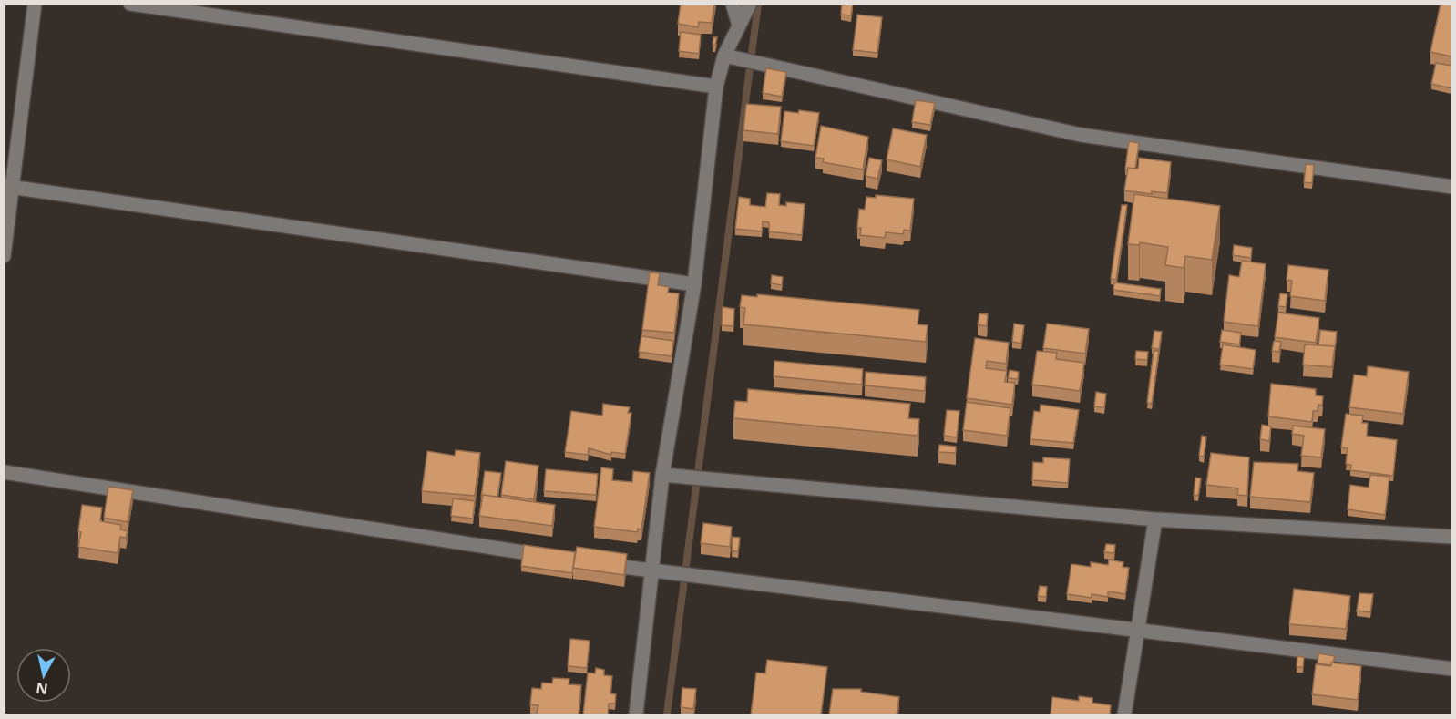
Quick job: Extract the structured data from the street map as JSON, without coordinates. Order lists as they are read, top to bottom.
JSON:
{
  "north": "bottom"
}
